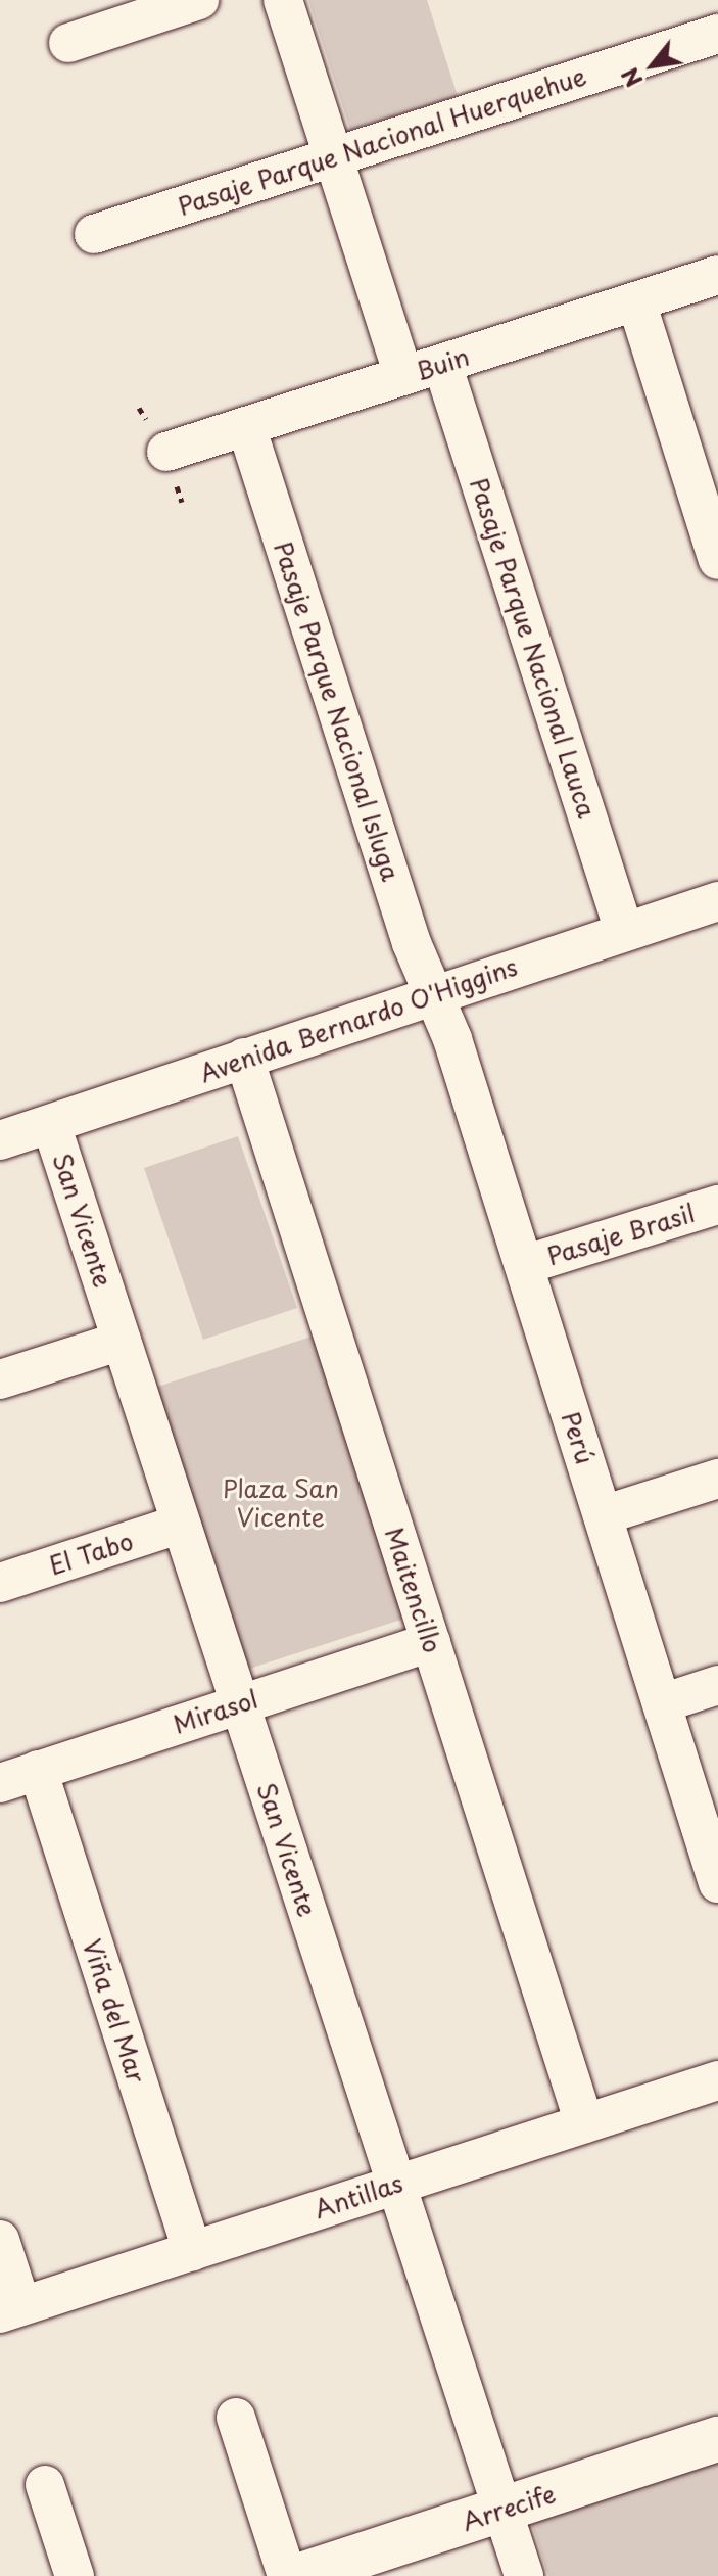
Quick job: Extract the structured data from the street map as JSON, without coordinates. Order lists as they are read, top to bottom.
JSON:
{
  "streets": {
    "street": [
      "Pasaje Parque Nacional Huerquehue",
      "Buin",
      "Pasaje Parque Nacional Lauca",
      "Pasaje Parque Nacional Isluga",
      "Avenida Bernardo O'Higgins",
      "San Vicente",
      "Pasaje Brasil",
      "Perú",
      "El Tabo",
      "Maitencillo",
      "Mirasol",
      "Viña del Mar",
      "Antillas",
      "Arrecife"
    ]
  },
  "crossings": [
    ["Buin", "Pasaje Parque Nacional Lauca"],
    ["Buin", "Pasaje Parque Nacional Isluga"],
    ["Pasaje Parque Nacional Lauca", "Avenida Bernardo O'Higgins"],
    ["Pasaje Parque Nacional Isluga", "Avenida Bernardo O'Higgins"],
    ["Pasaje Parque Nacional Isluga", "Perú"],
    ["Avenida Bernardo O'Higgins", "San Vicente"],
    ["Avenida Bernardo O'Higgins", "Perú"],
    ["Avenida Bernardo O'Higgins", "Maitencillo"],
    ["San Vicente", "El Tabo"],
    ["San Vicente", "Mirasol"],
    ["San Vicente", "Antillas"],
    ["San Vicente", "Arrecife"],
    ["Pasaje Brasil", "Perú"],
    ["Maitencillo", "Mirasol"],
    ["Maitencillo", "Antillas"],
    ["Mirasol", "Viña del Mar"],
    ["Viña del Mar", "Antillas"]
  ],
  "parks": ["Plaza San Vicente"],
  "north": "bottom left"
}
